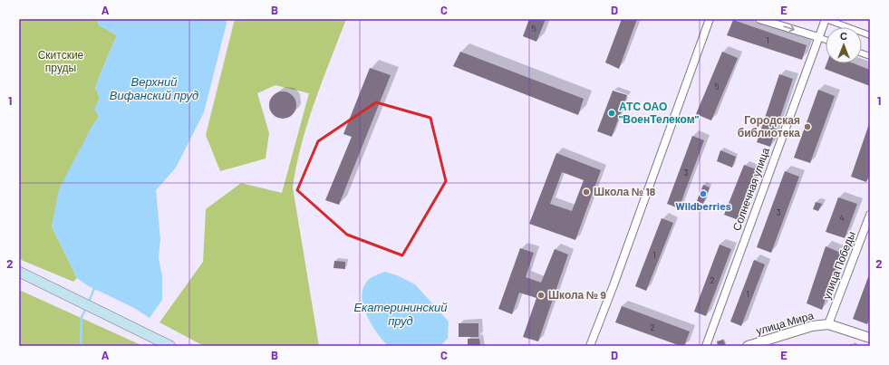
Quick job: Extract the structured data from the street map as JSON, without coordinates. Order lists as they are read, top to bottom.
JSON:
{
  "streets": {
    "street": ["Солнечная улица", "улица Победы", "улица Мира"]
  },
  "crossings": [
    ["улица Победы", "улица Мира"]
  ],
  "water": ["Верхний Вифанский пруд", "Екатерининский пруд"],
  "parks": ["Скитские пруды"],
  "places": [
    "АТС ОАО \"ВоенТелеком\"",
    "Городская библиотека",
    "Школа № 18",
    "Wildberries",
    "Школа № 9"
  ],
  "house_numbers": [
    "5",
    "1",
    "5",
    "3",
    "3",
    "4",
    "1",
    "2",
    "1",
    "2"
  ],
  "north": "top",
  "grid": {
    "columns": [
      "A",
      "B",
      "C",
      "D",
      "E"
    ],
    "rows": ["1", "2"]
  }
}
